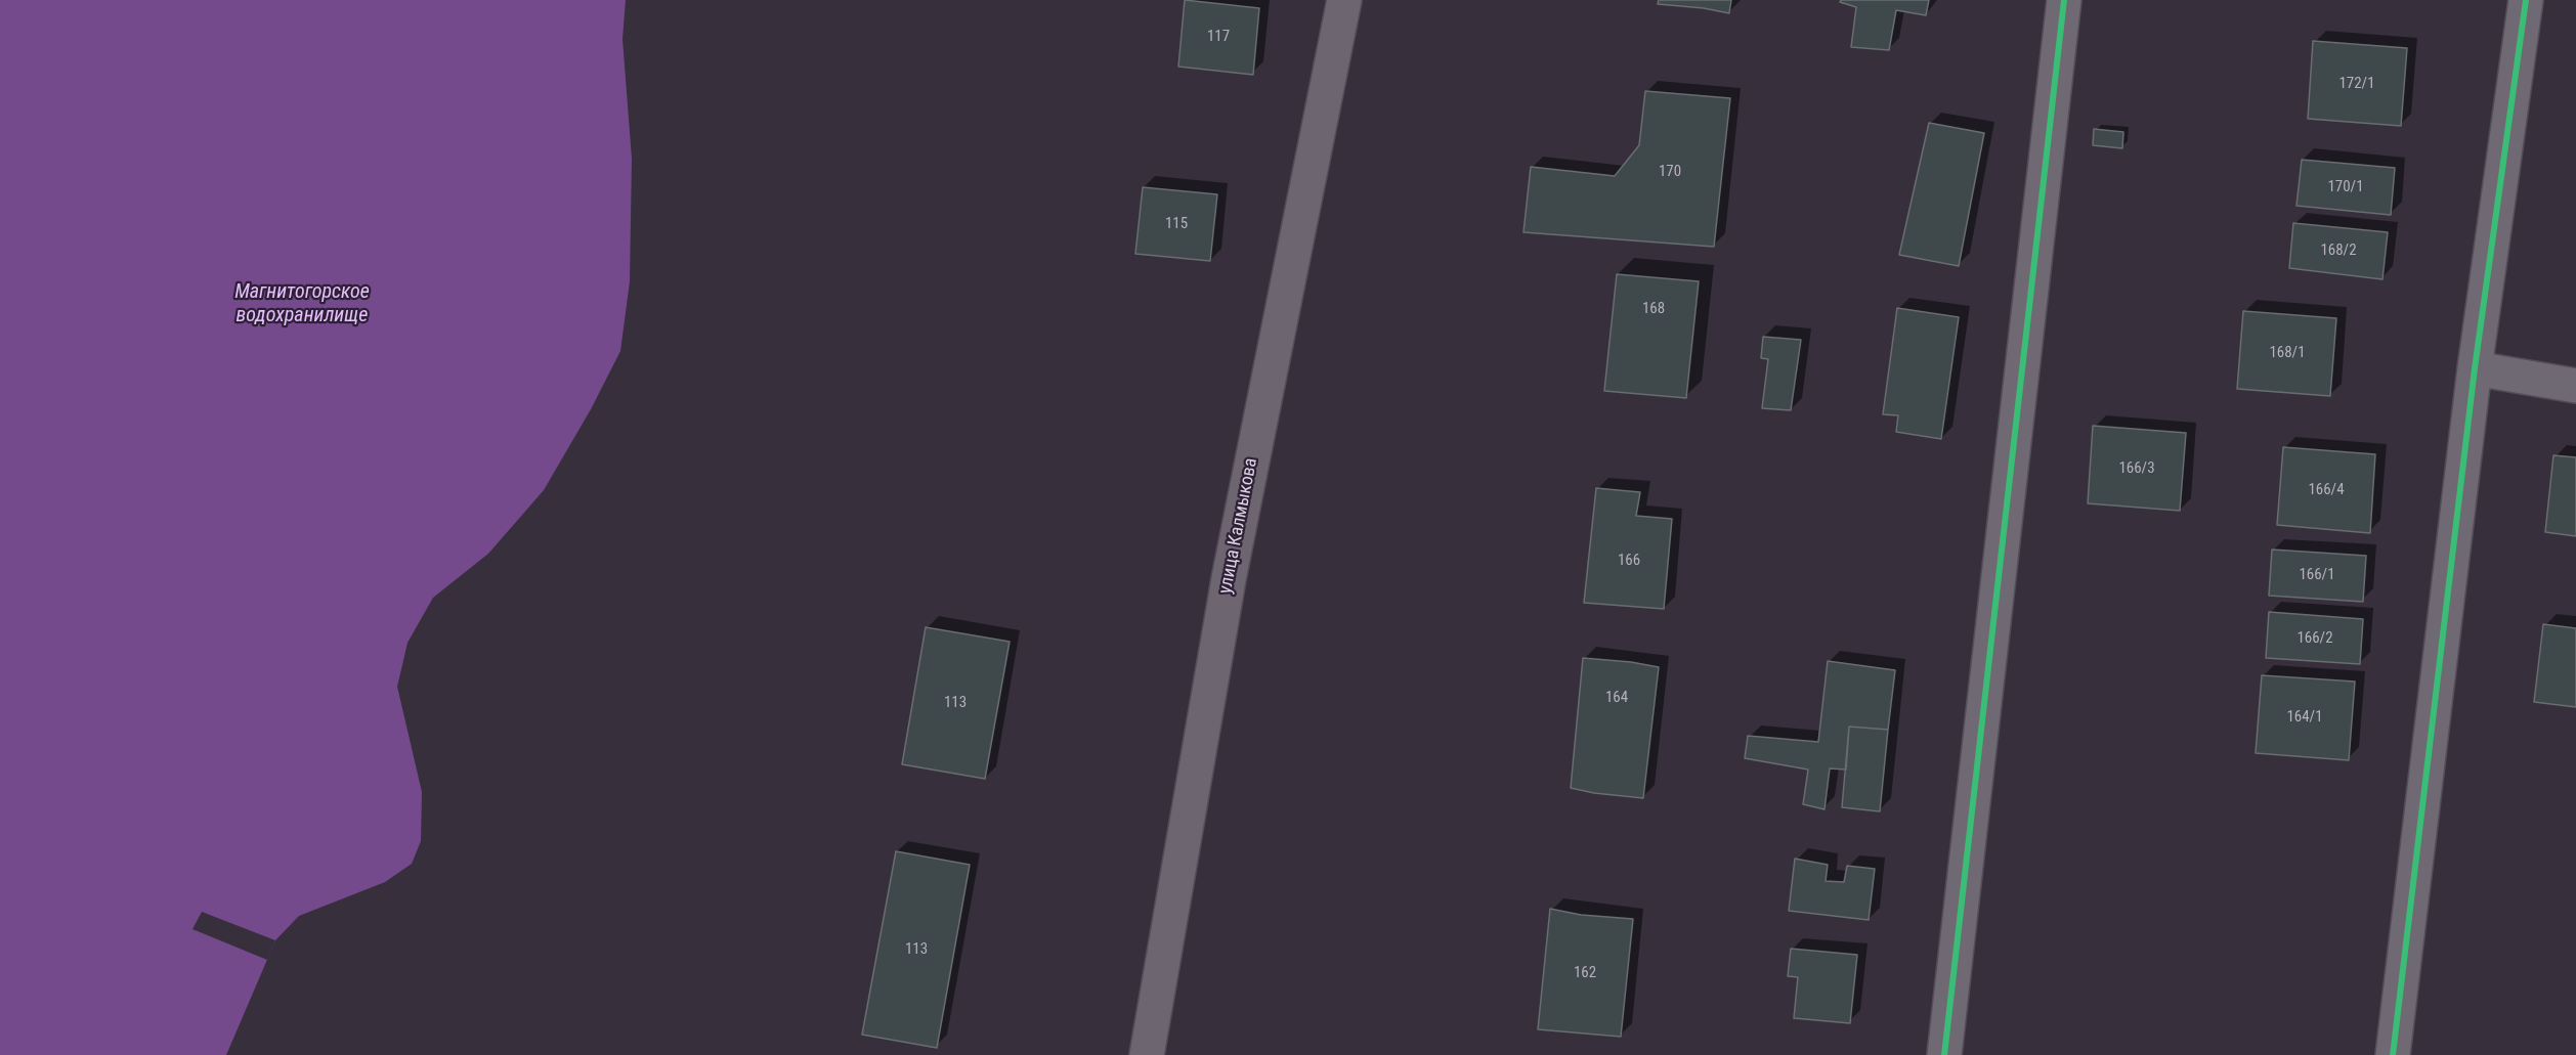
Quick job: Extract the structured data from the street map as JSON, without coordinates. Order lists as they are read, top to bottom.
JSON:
{
  "streets": {
    "main road": ["улица Калмыкова"]
  },
  "water": ["Магнитогорское водохранилище"],
  "house_numbers": [
    "117",
    "172/1",
    "170",
    "170/1",
    "115",
    "168/2",
    "168",
    "168/1",
    "166/3",
    "166/4",
    "166",
    "166/1",
    "166/2",
    "164",
    "113",
    "164/1",
    "113",
    "162"
  ]
}
